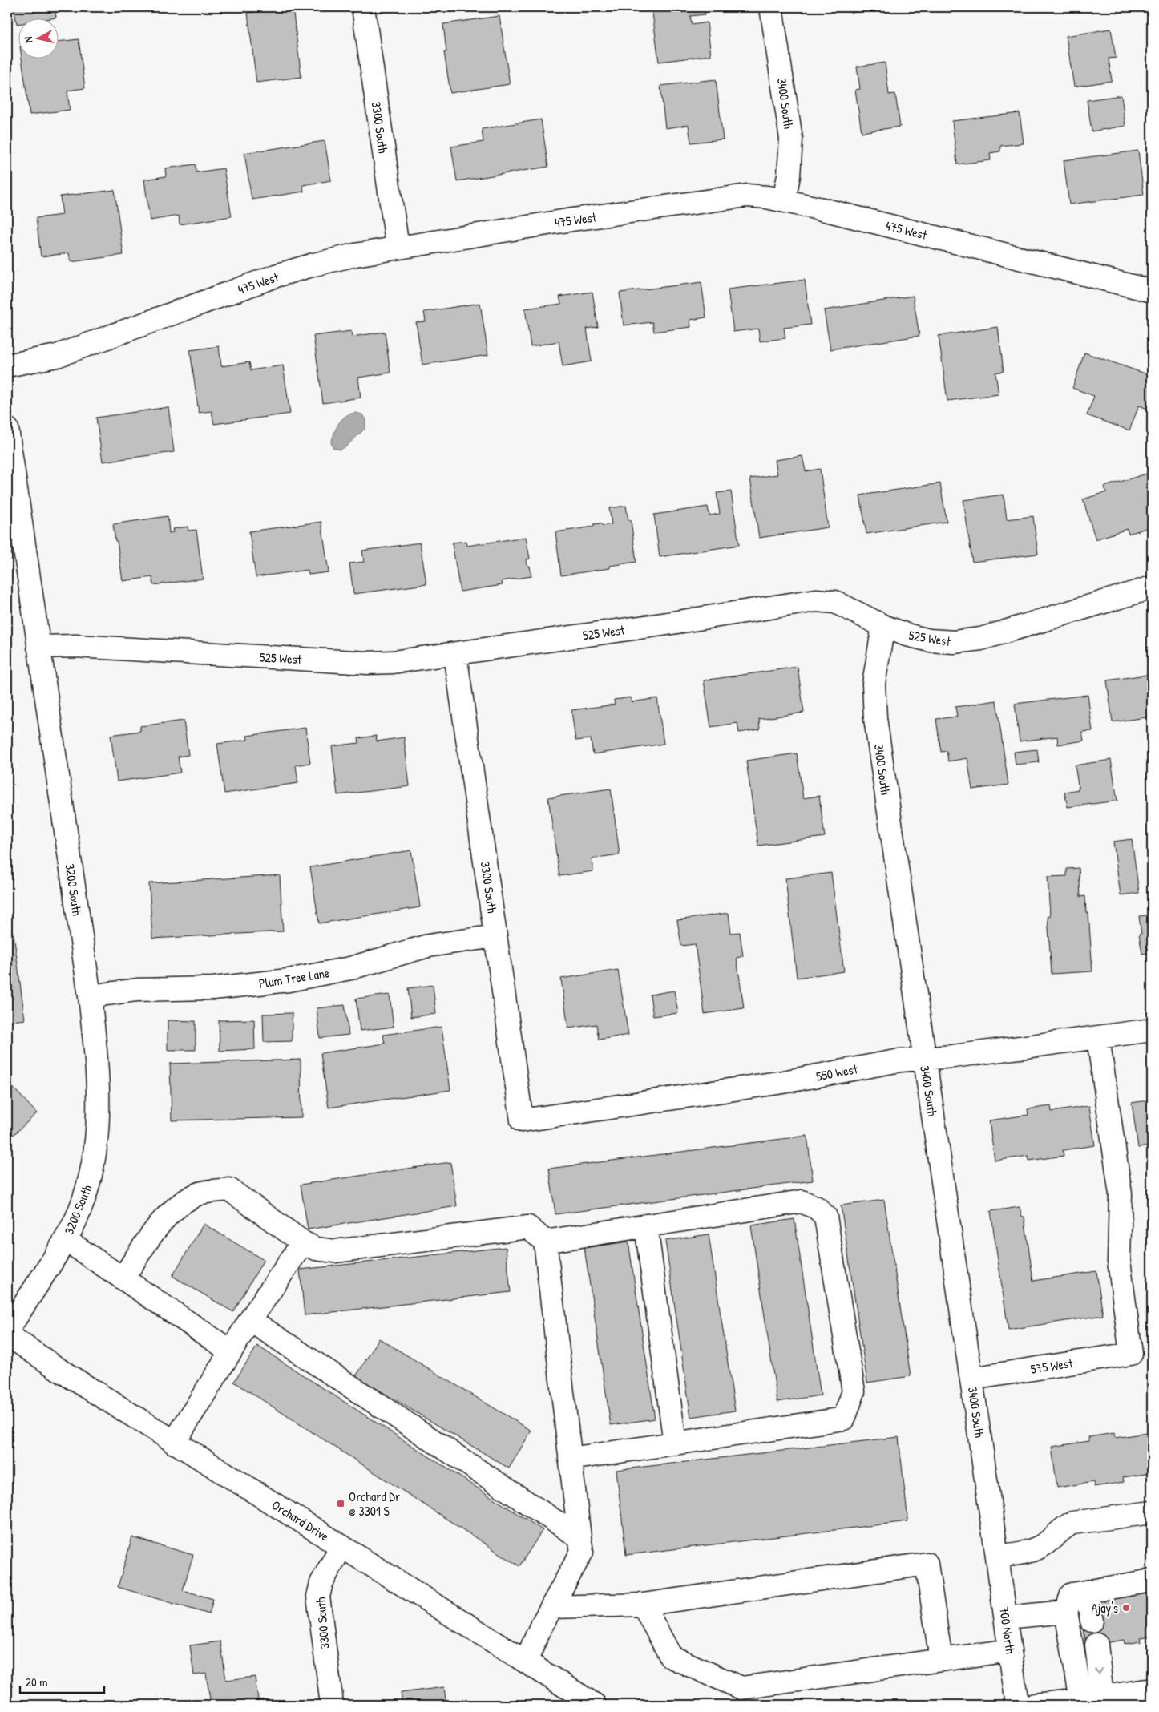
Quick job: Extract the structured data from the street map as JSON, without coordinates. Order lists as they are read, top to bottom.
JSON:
{
  "streets": {
    "street": [
      "3400 South",
      "3300 South",
      "475 West",
      "525 West",
      "3200 South",
      "Plum Tree Lane",
      "550 West",
      "575 West",
      "Orchard Drive",
      "700 North"
    ]
  },
  "crossings": [
    ["3400 South", "475 West"],
    ["3400 South", "525 West"],
    ["3400 South", "550 West"],
    ["3400 South", "575 West"],
    ["3400 South", "700 North"],
    ["3300 South", "475 West"],
    ["3300 South", "525 West"],
    ["3300 South", "Plum Tree Lane"],
    ["3300 South", "550 West"],
    ["3300 South", "Orchard Drive"],
    ["525 West", "3200 South"],
    ["3200 South", "Plum Tree Lane"],
    ["550 West", "575 West"]
  ],
  "places": {
    "transit": ["Orchard Dr @ 3301 S"],
    "other": ["Ajay's"]
  },
  "scale_bar": "20 m",
  "north": "left"
}
